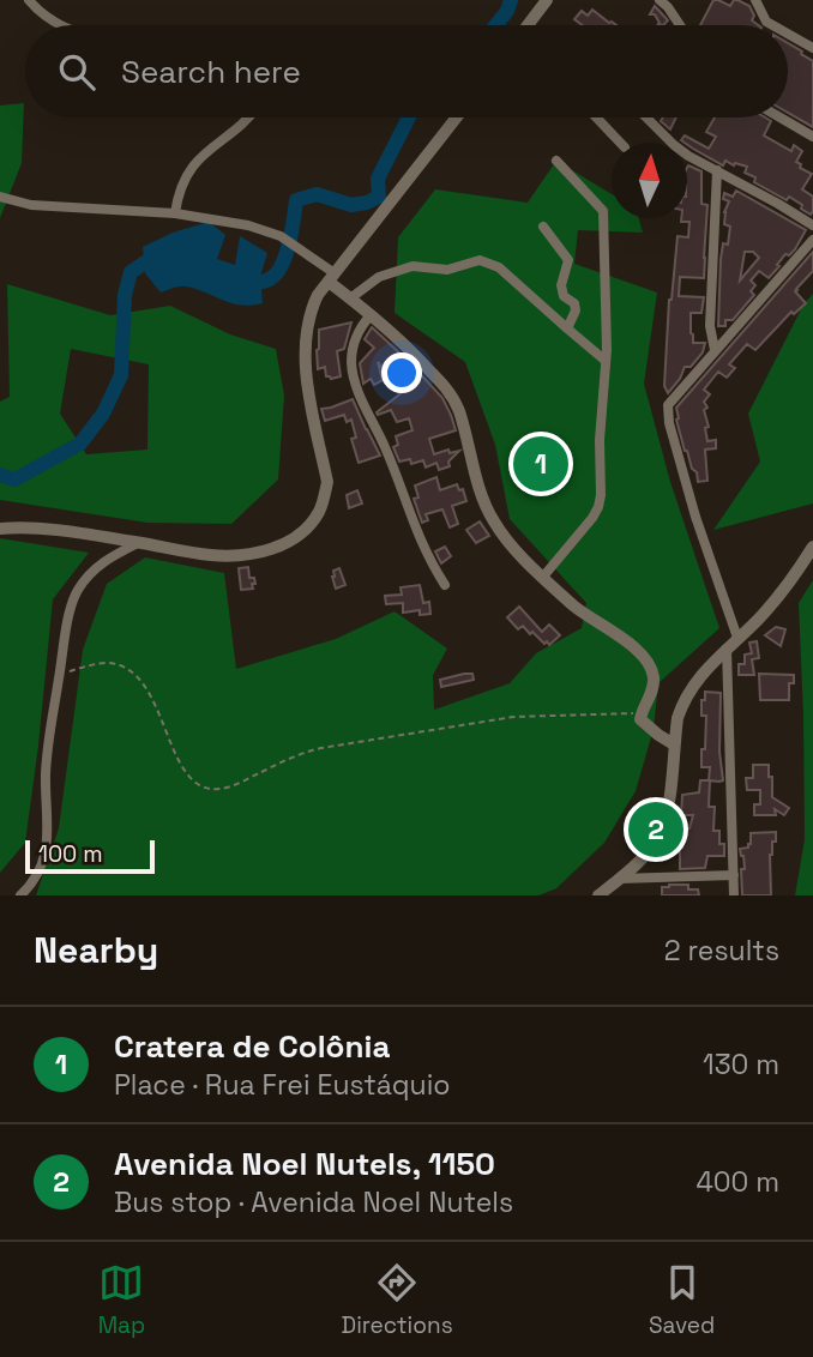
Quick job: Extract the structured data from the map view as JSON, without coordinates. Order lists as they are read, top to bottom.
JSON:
{
  "scale_bar": "100 m",
  "north": "top",
  "page": {
    "search": "Search here",
    "pins": ["1", "2"],
    "scale": "100 m",
    "heading": ["Nearby", "2 results"],
    "list": [
      {
        "mark": "1",
        "name": "Cratera de Colônia",
        "note": "Place · Rua Frei Eustáquio",
        "value": "130 m"
      },
      {
        "mark": "2",
        "name": "Avenida Noel Nutels, 1150",
        "note": "Bus stop · Avenida Noel Nutels",
        "value": "400 m"
      }
    ],
    "nav": ["Map", "Directions", "Saved"]
  }
}
